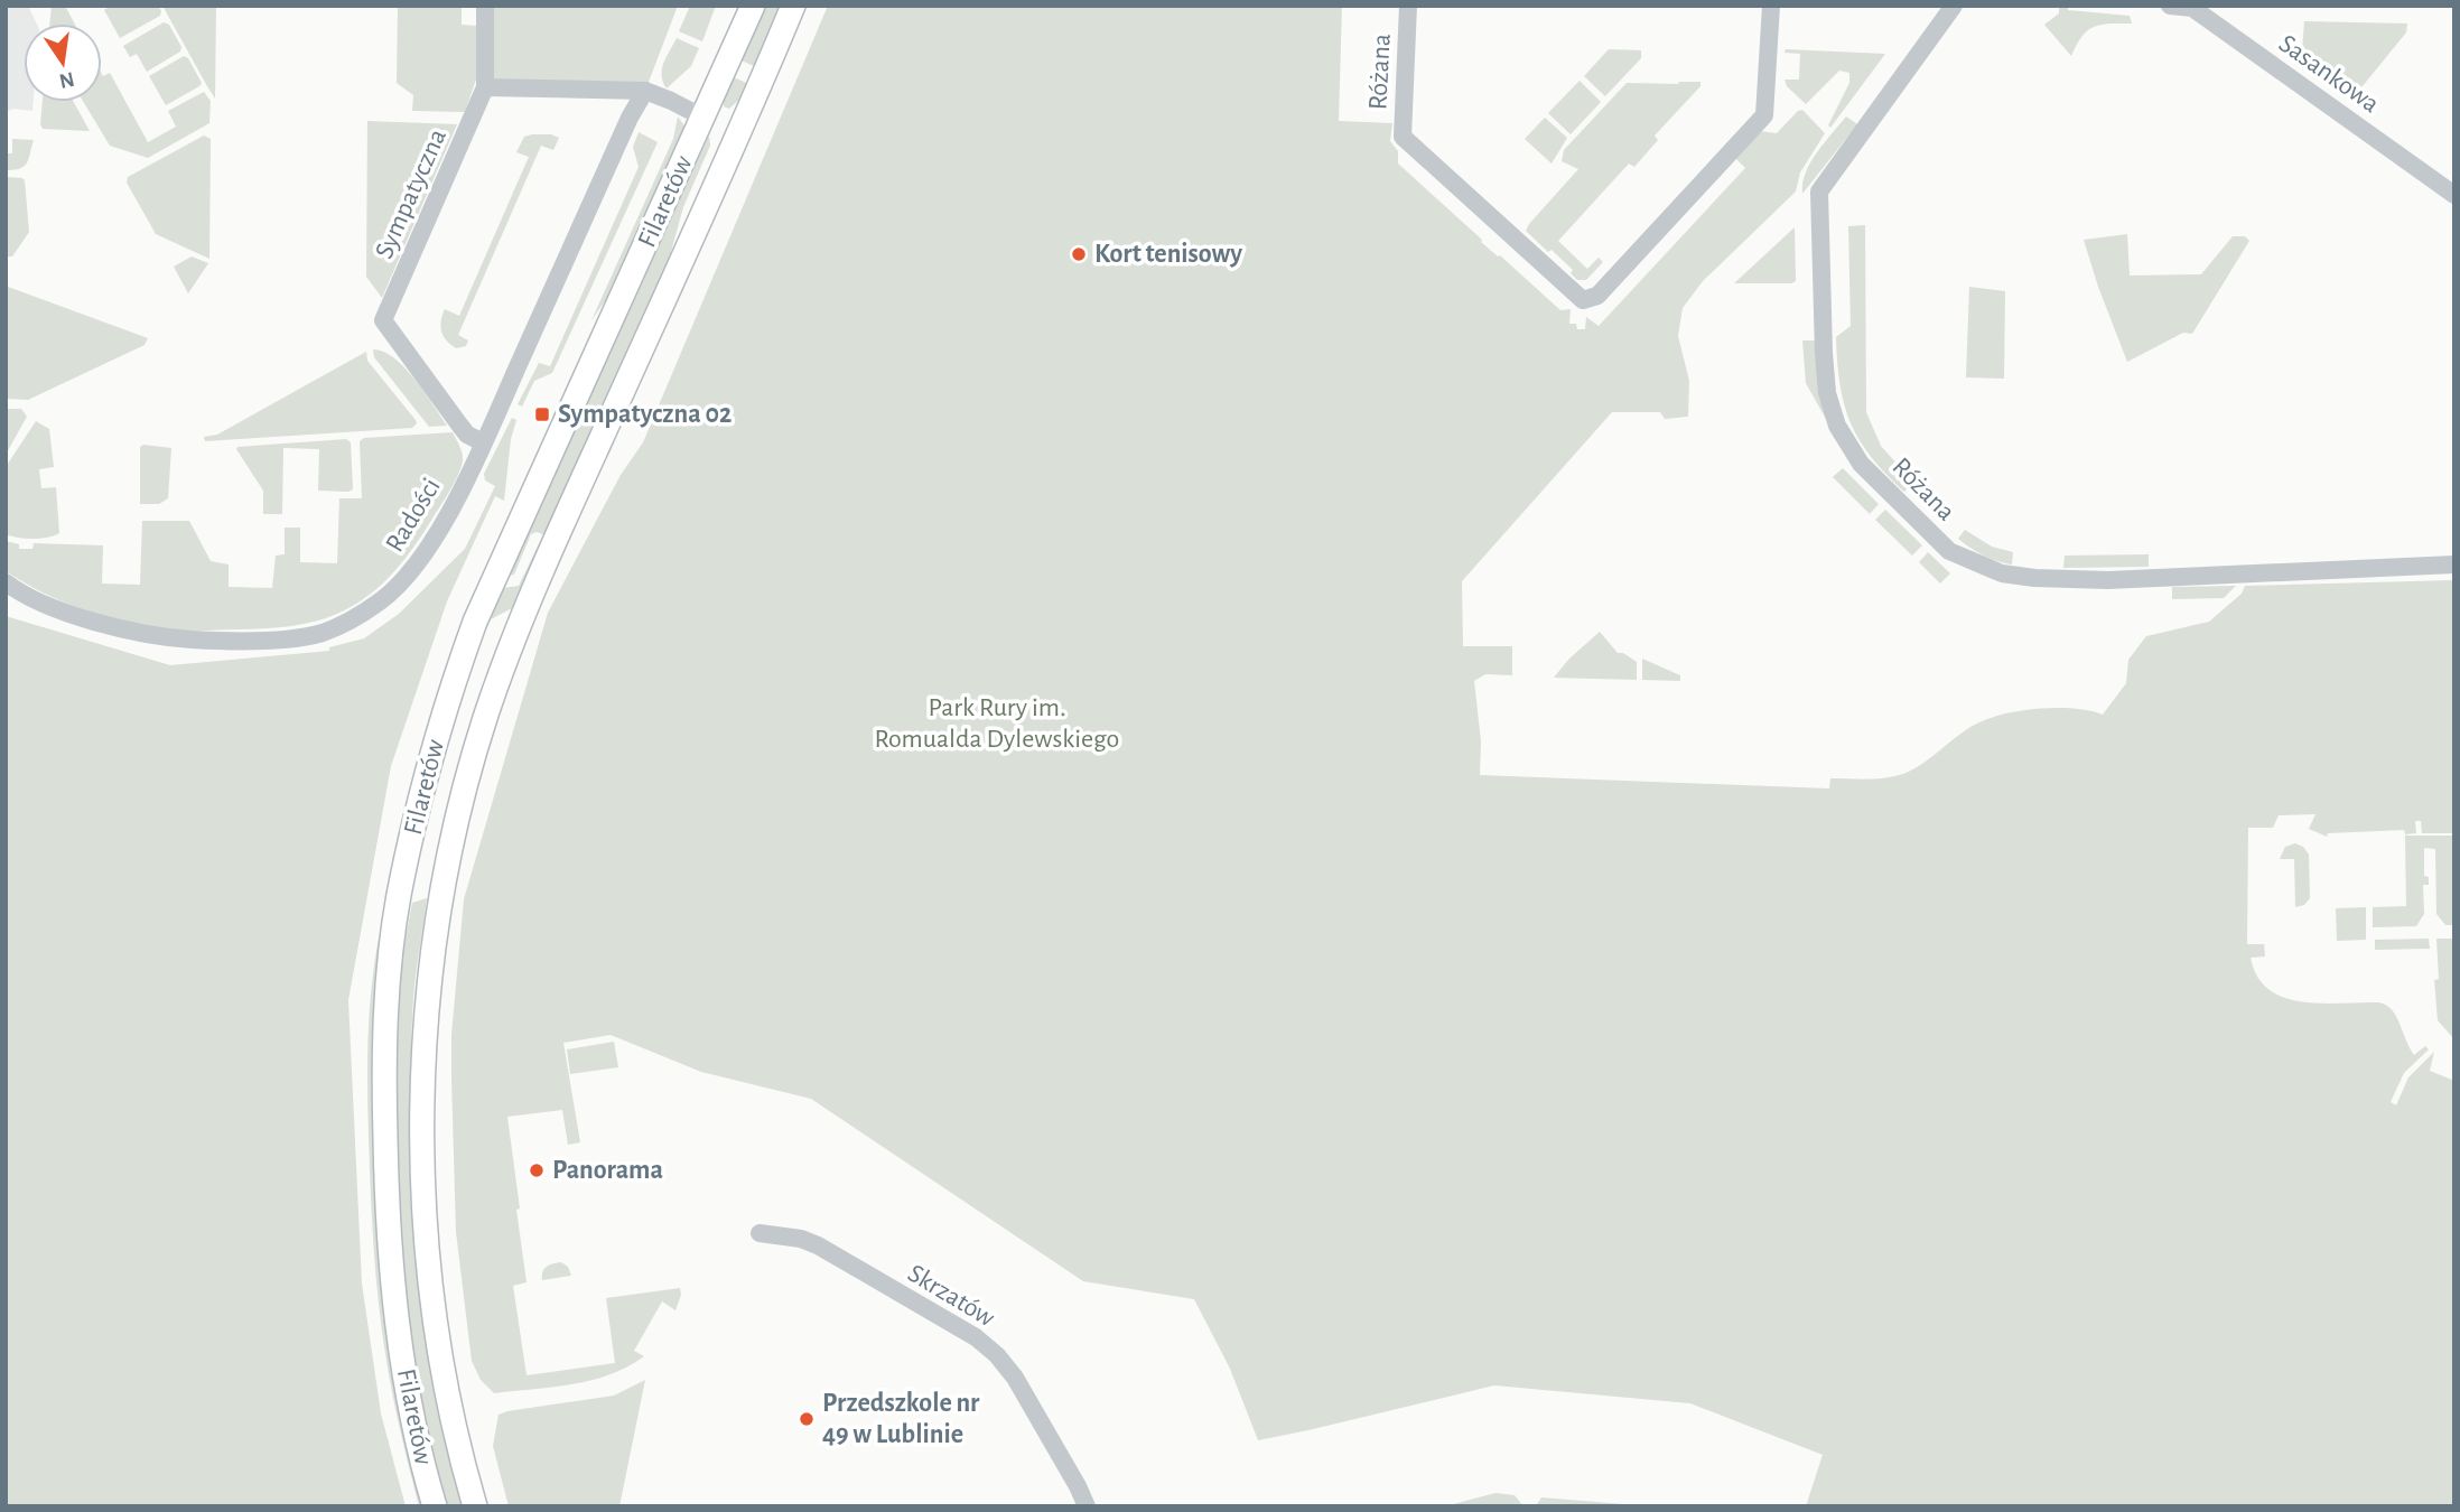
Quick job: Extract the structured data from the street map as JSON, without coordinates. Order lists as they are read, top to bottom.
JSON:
{
  "streets": {
    "main road": ["Filaretów"],
    "street": [
      "Różana",
      "Sasankowa",
      "Sympatyczna",
      "Radości",
      "Skrzatów"
    ]
  },
  "crossings": [
    ["Sympatyczna", "Radości"]
  ],
  "parks": ["Park Rury im. Romualda Dylewskiego"],
  "places": {
    "other": ["Kort tenisowy", "Panorama", "Przedszkole nr 49 w Lublinie"],
    "transit": ["Sympatyczna 02"]
  },
  "north": "bottom"
}
